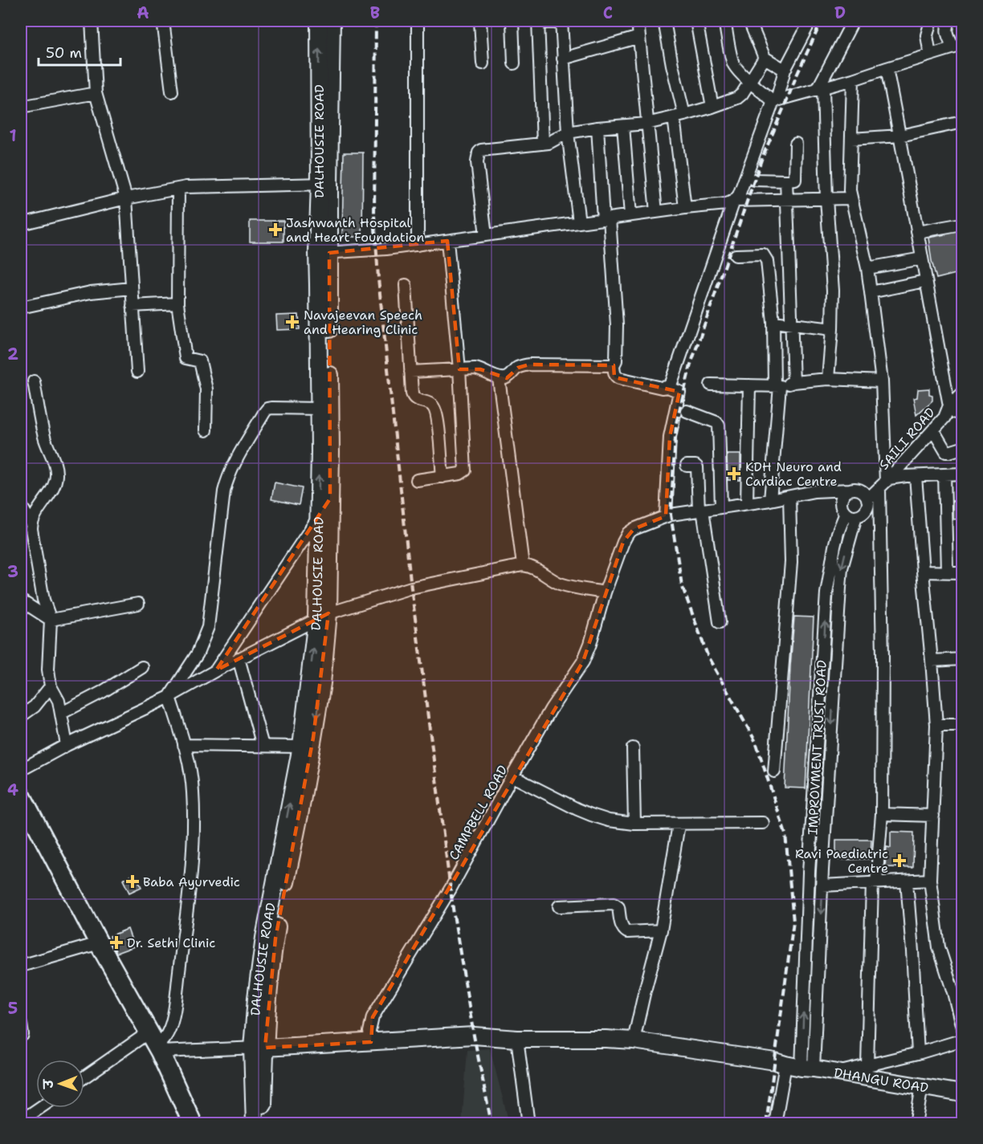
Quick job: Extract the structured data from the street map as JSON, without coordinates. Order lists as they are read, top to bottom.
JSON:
{
  "streets": {
    "street": [
      "DALHOUSIE ROAD",
      "SAILI ROAD",
      "IMPROVMENT TRUST ROAD",
      "CAMPBELL ROAD",
      "DHANGU ROAD"
    ]
  },
  "crossings": [
    ["DALHOUSIE ROAD", "DHANGU ROAD"],
    ["SAILI ROAD", "IMPROVMENT TRUST ROAD"],
    ["SAILI ROAD", "CAMPBELL ROAD"],
    ["IMPROVMENT TRUST ROAD", "CAMPBELL ROAD"],
    ["IMPROVMENT TRUST ROAD", "DHANGU ROAD"],
    ["CAMPBELL ROAD", "DHANGU ROAD"]
  ],
  "places": {
    "health": [
      "Jashwanth Hospital and Heart Foundation",
      "Navajeevan Speech and Hearing Clinic",
      "KDH Neuro and Cardiac Centre",
      "Ravi Paediatric Centre",
      "Baba Ayurvedic",
      "Dr. Sethi Clinic"
    ]
  },
  "scale_bar": "50 m",
  "north": "left",
  "grid": {
    "columns": [
      "A",
      "B",
      "C",
      "D"
    ],
    "rows": [
      "1",
      "2",
      "3",
      "4",
      "5"
    ]
  }
}
